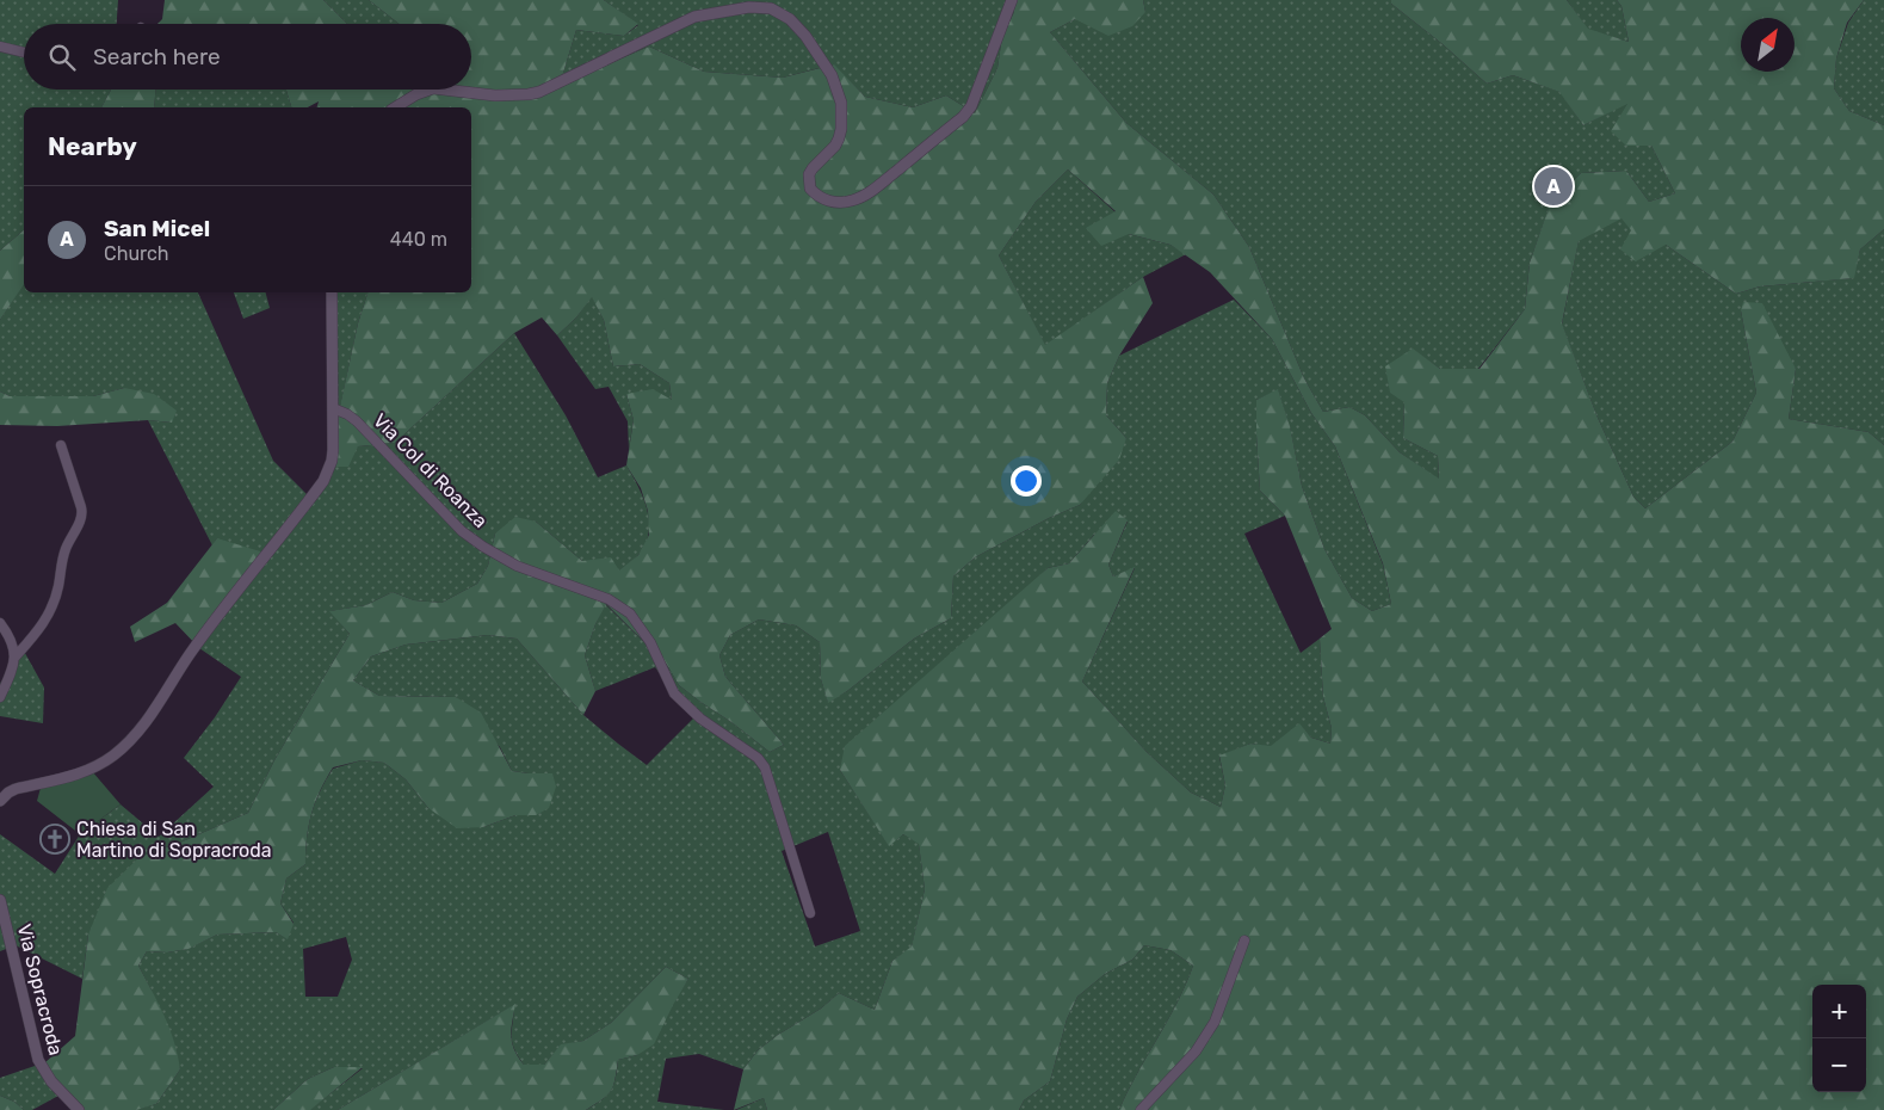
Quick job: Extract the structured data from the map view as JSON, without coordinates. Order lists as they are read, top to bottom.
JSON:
{
  "streets": {
    "street": ["Via Col di Roanza", "Via Sopracroda"]
  },
  "places": {
    "church": ["Chiesa di San Martino di Sopracroda"]
  },
  "north": "top right",
  "page": {
    "search": "Search here",
    "heading": "Nearby",
    "pins": "A",
    "list": [
      {
        "mark": "A",
        "name": "San Micel",
        "note": "Church",
        "value": "440 m"
      }
    ],
    "map_buttons": ["+", "−"]
  }
}
